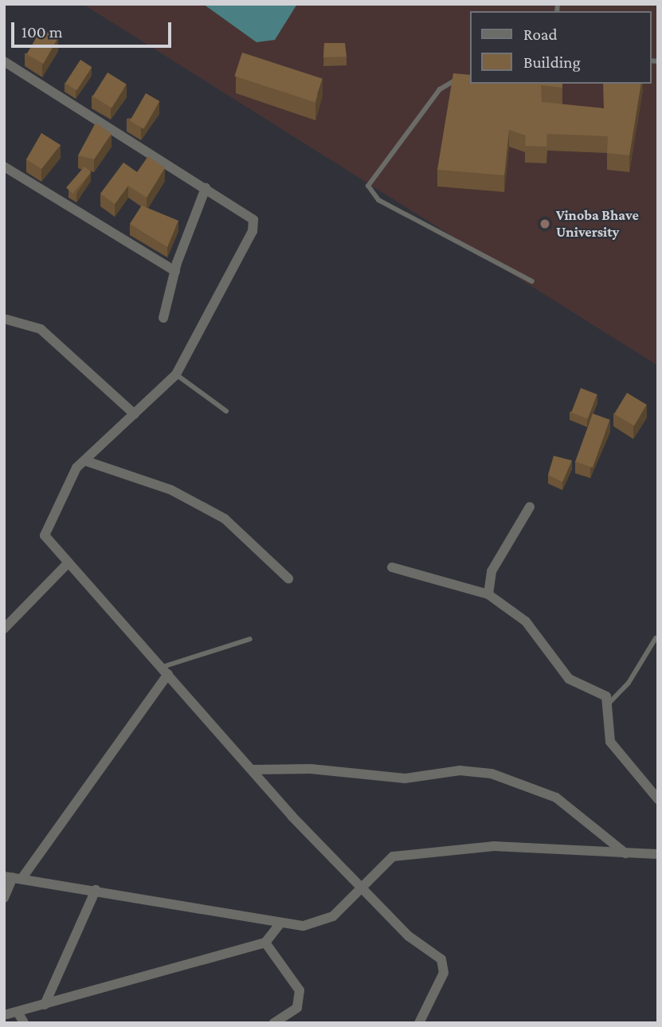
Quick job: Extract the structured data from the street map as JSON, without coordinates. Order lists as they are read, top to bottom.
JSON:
{
  "places": ["Vinoba Bhave University"],
  "legend": ["Road", "Building"],
  "scale_bar": "100 m"
}
